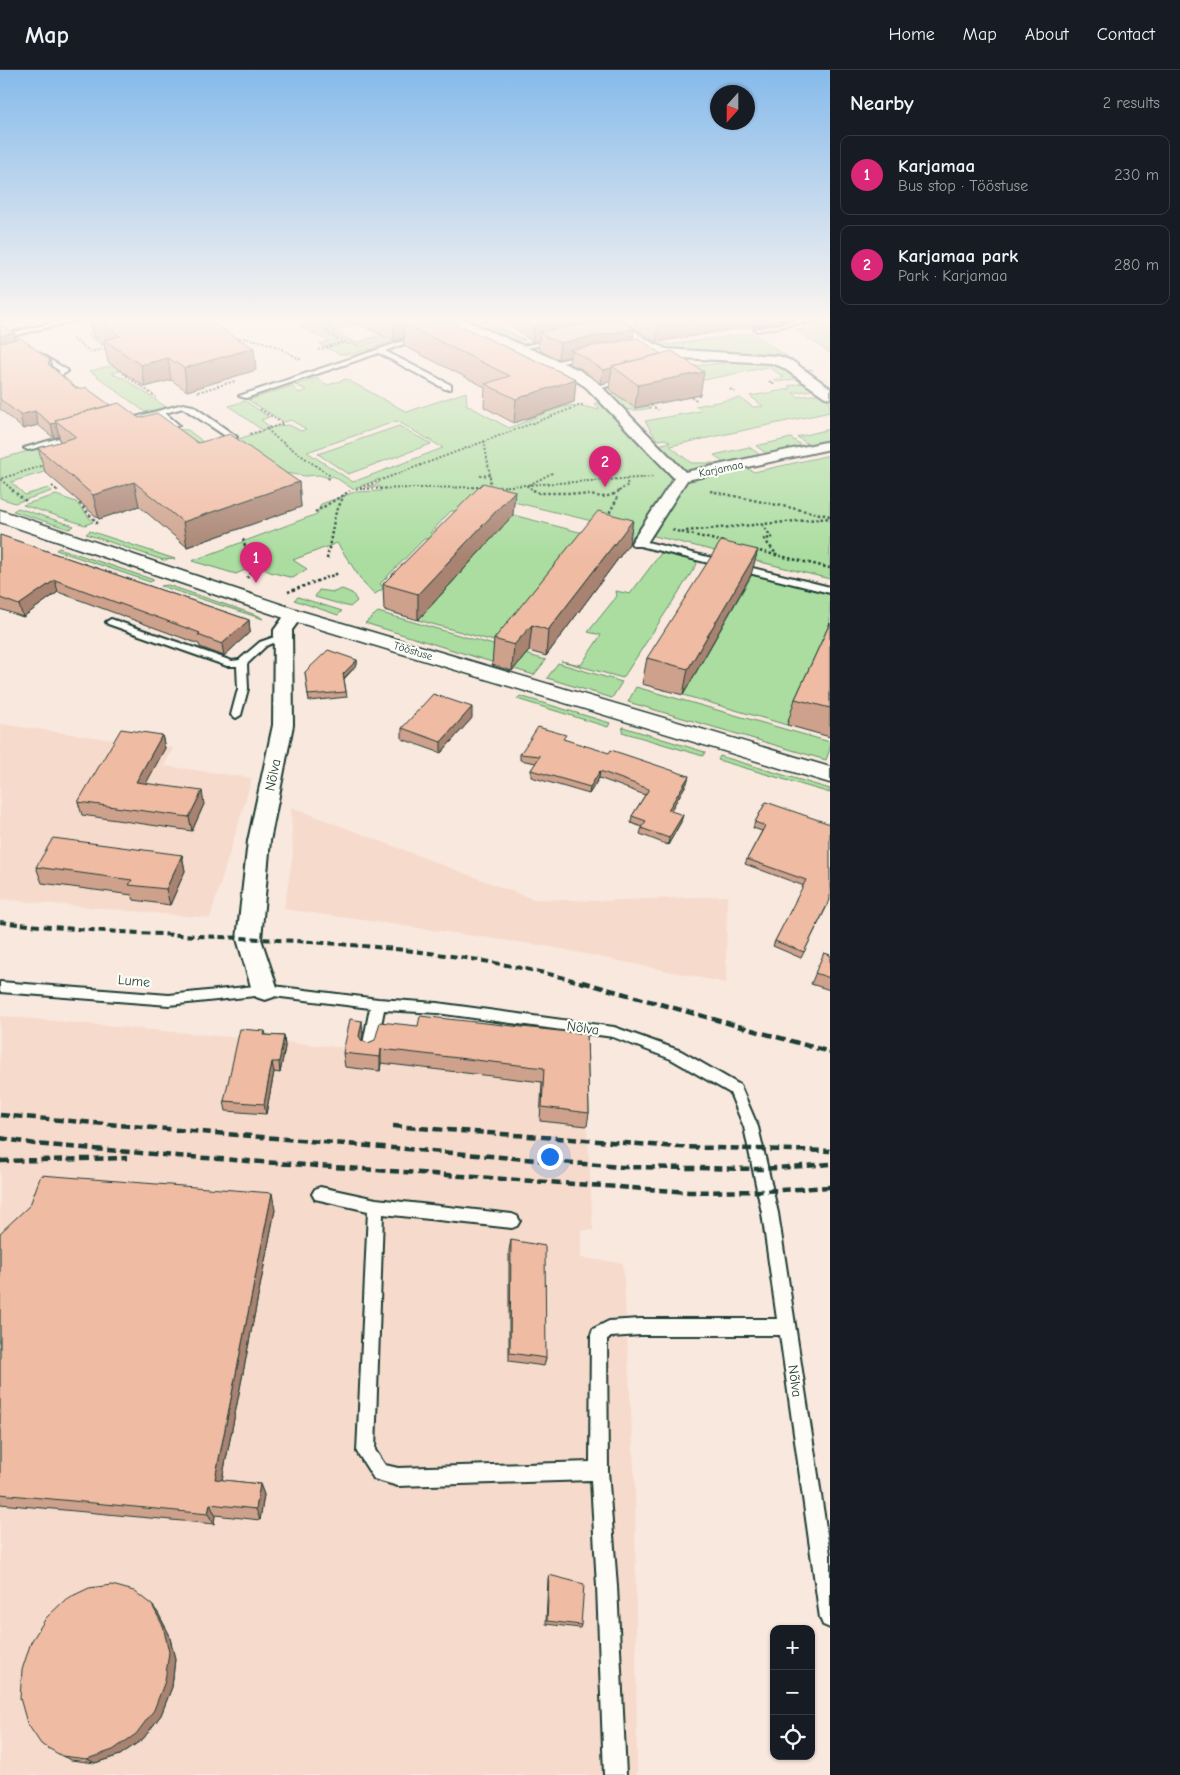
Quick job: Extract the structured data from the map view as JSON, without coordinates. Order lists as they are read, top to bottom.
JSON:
{
  "streets": {
    "street": ["Karjamaa", "Tööstuse", "Nõlva"],
    "lane": ["Lume"]
  },
  "crossings": [
    ["Tööstuse", "Nõlva"],
    ["Nõlva", "Lume"]
  ],
  "north": "bottom",
  "page": {
    "header": "Map",
    "nav": [
      "Home",
      "Map",
      "About",
      "Contact"
    ],
    "heading": ["Nearby", "2 results"],
    "list": [
      {
        "mark": "1",
        "name": "Karjamaa",
        "note": "Bus stop · Tööstuse",
        "value": "230 m"
      },
      {
        "mark": "2",
        "name": "Karjamaa park",
        "note": "Park · Karjamaa",
        "value": "280 m"
      }
    ],
    "pins": ["2", "1"],
    "map_buttons": ["+", "−"]
  }
}
